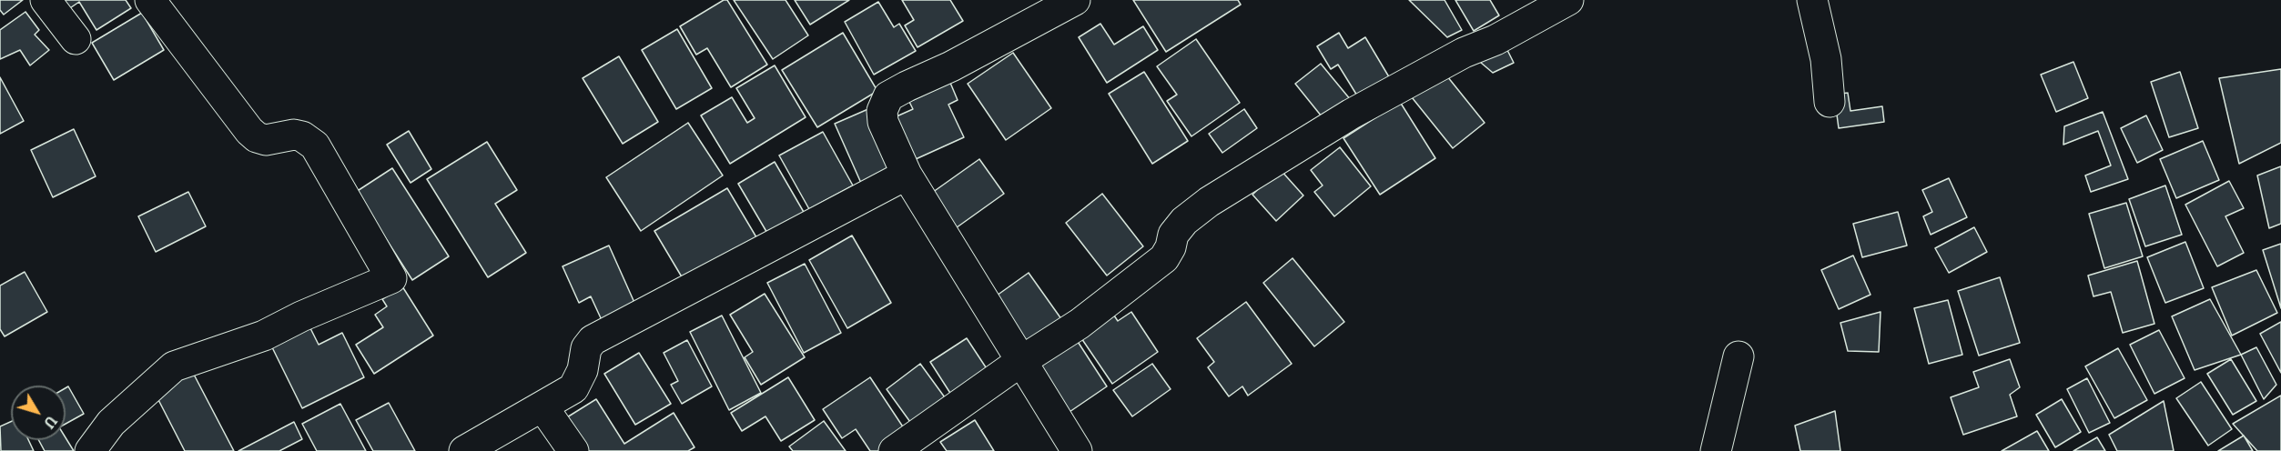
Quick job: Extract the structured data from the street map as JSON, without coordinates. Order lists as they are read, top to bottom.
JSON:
{
  "north": "bottom right"
}
